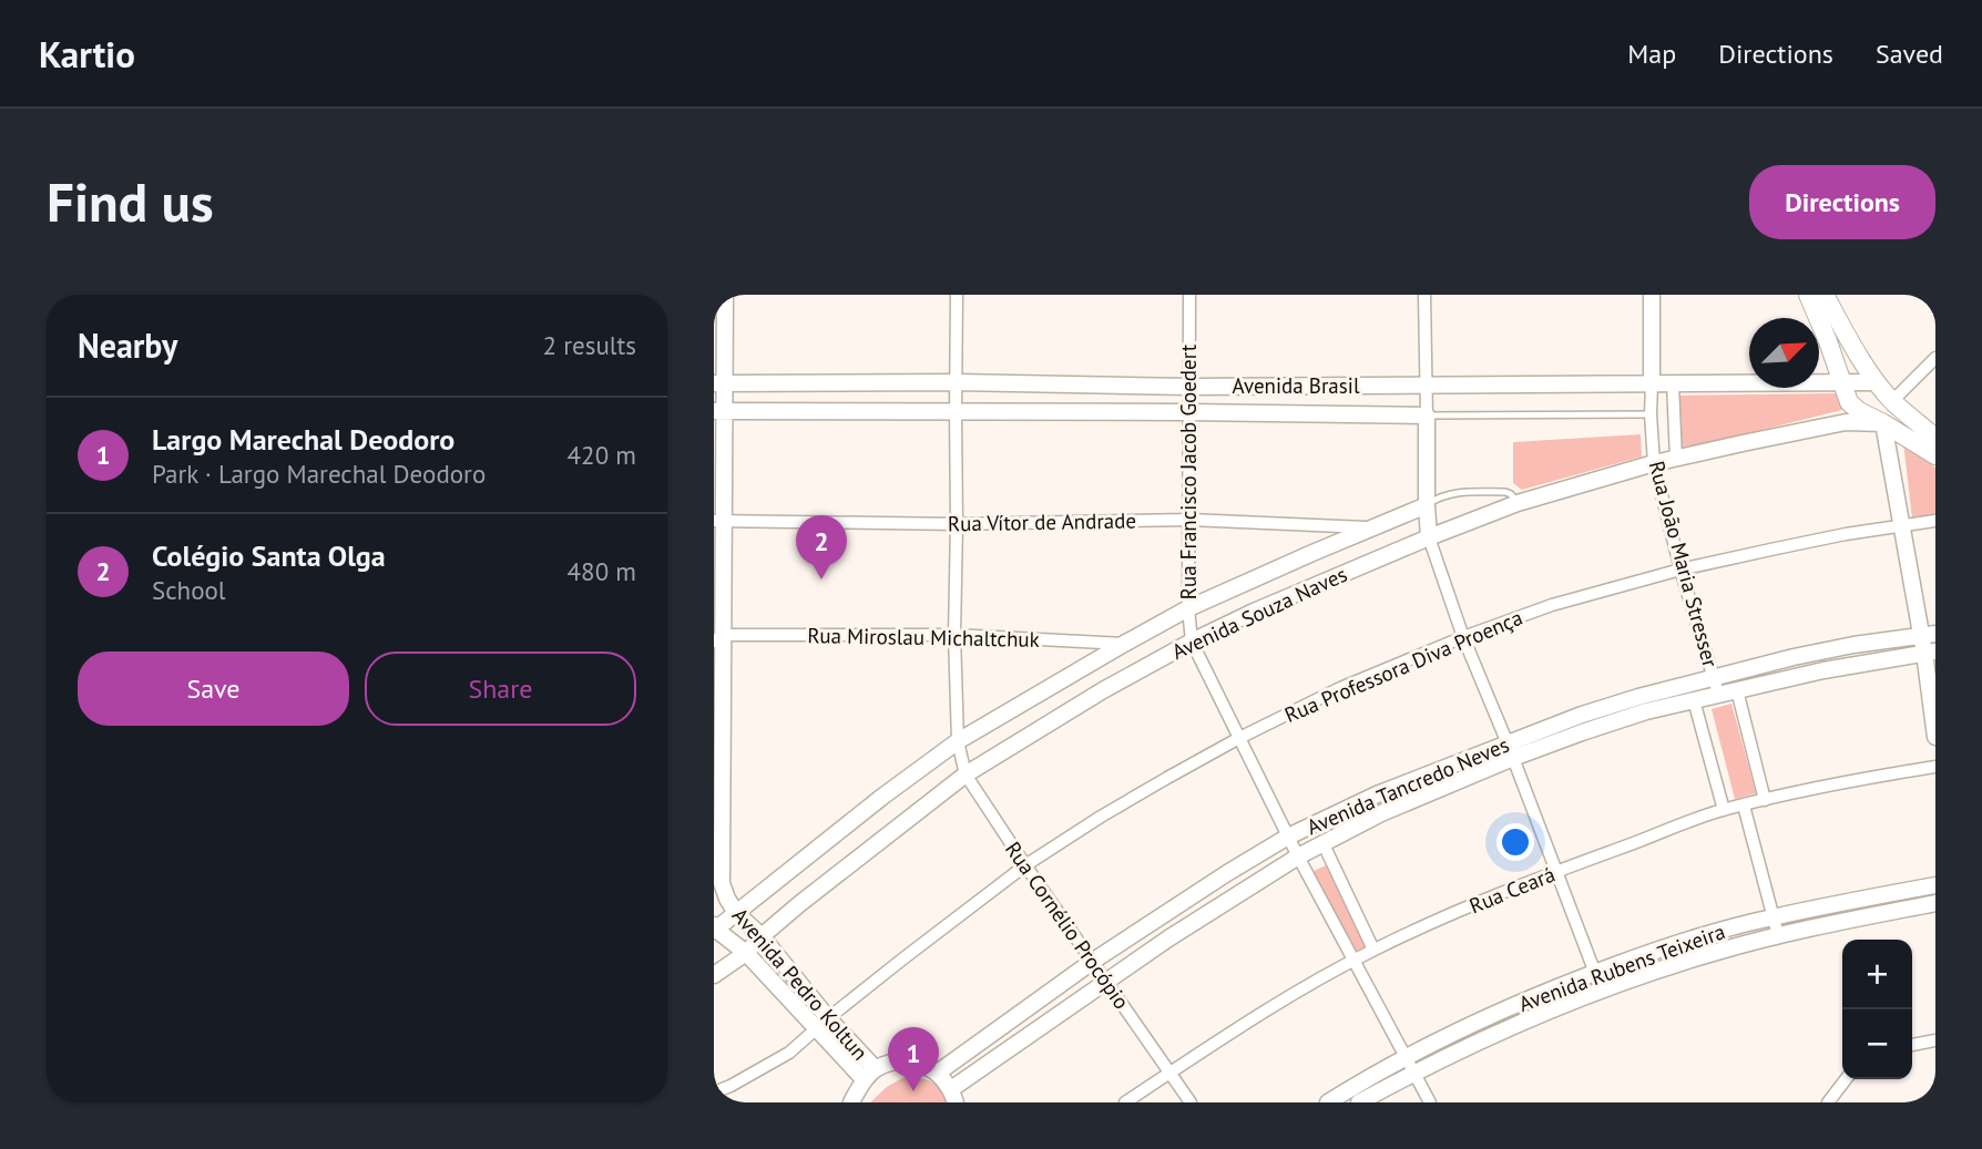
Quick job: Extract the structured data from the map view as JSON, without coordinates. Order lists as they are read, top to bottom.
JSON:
{
  "streets": {
    "street": [
      "Avenida Brasil",
      "Rua Francisco Jacob Goedert",
      "Rua Vítor de Andrade",
      "Rua João Maria Stresser",
      "Avenida Souza Naves",
      "Rua Miroslau Michaltchuk",
      "Rua Professora Diva Proença",
      "Avenida Tancredo Neves",
      "Rua Ceará",
      "Rua Cornélio Procópio",
      "Avenida Rubens Teixeira",
      "Avenida Pedro Koltun"
    ]
  },
  "crossings": [
    ["Avenida Brasil", "Rua Francisco Jacob Goedert"],
    ["Avenida Brasil", "Rua João Maria Stresser"],
    ["Avenida Brasil", "Rua Cornélio Procópio"],
    ["Avenida Brasil", "Avenida Pedro Koltun"],
    ["Rua Francisco Jacob Goedert", "Rua Vítor de Andrade"],
    ["Rua Francisco Jacob Goedert", "Avenida Souza Naves"],
    ["Rua Francisco Jacob Goedert", "Rua Professora Diva Proença"],
    ["Rua Francisco Jacob Goedert", "Avenida Tancredo Neves"],
    ["Rua Francisco Jacob Goedert", "Rua Ceará"],
    ["Rua Francisco Jacob Goedert", "Avenida Rubens Teixeira"],
    ["Rua Vítor de Andrade", "Avenida Souza Naves"],
    ["Rua Vítor de Andrade", "Rua Cornélio Procópio"],
    ["Rua Vítor de Andrade", "Avenida Pedro Koltun"],
    ["Rua João Maria Stresser", "Avenida Souza Naves"],
    ["Rua João Maria Stresser", "Rua Professora Diva Proença"],
    ["Rua João Maria Stresser", "Avenida Tancredo Neves"],
    ["Avenida Souza Naves", "Rua Miroslau Michaltchuk"],
    ["Avenida Souza Naves", "Rua Cornélio Procópio"],
    ["Avenida Souza Naves", "Avenida Pedro Koltun"],
    ["Rua Miroslau Michaltchuk", "Rua Cornélio Procópio"],
    ["Rua Miroslau Michaltchuk", "Avenida Pedro Koltun"],
    ["Rua Professora Diva Proença", "Rua Cornélio Procópio"],
    ["Rua Professora Diva Proença", "Avenida Pedro Koltun"],
    ["Avenida Tancredo Neves", "Rua Cornélio Procópio"],
    ["Rua Ceará", "Rua Cornélio Procópio"]
  ],
  "north": "top right",
  "page": {
    "header": "Kartio",
    "nav": ["Map", "Directions", "Saved"],
    "buttons": [
      "Directions",
      ["Save", "Share"]
    ],
    "title": "Find us",
    "heading": ["Nearby", "2 results"],
    "list": [
      {
        "mark": "1",
        "name": "Largo Marechal Deodoro",
        "note": "Park · Largo Marechal Deodoro",
        "value": "420 m"
      },
      {
        "mark": "2",
        "name": "Colégio Santa Olga",
        "note": "School",
        "value": "480 m"
      }
    ],
    "pins": ["2", "1"],
    "map_buttons": ["+", "−"]
  }
}
